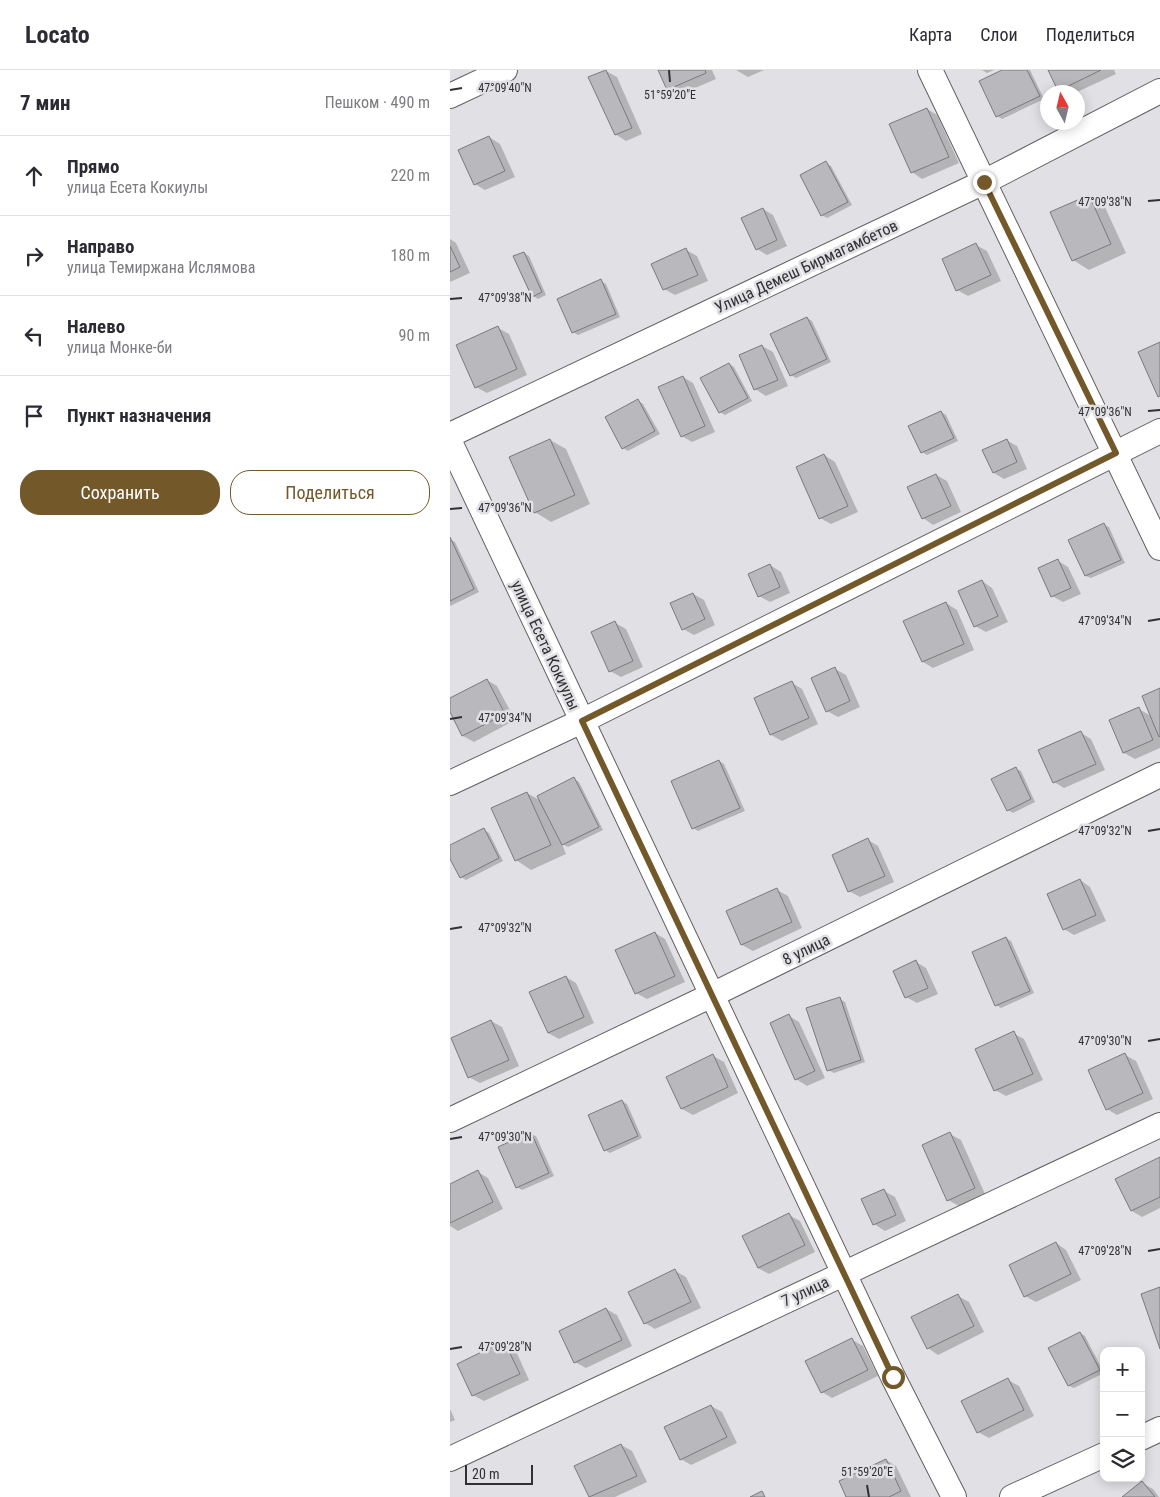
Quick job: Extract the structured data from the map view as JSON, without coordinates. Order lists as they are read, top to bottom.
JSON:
{
  "streets": {
    "street": [
      "Улица Демеш Бирмагамбетов",
      "улица Есета Кокиулы",
      "8 улица",
      "7 улица"
    ]
  },
  "crossings": [
    ["улица Есета Кокиулы", "8 улица"],
    ["улица Есета Кокиулы", "7 улица"]
  ],
  "scale_bar": "20 m",
  "north": "top",
  "page": {
    "header": "Locato",
    "nav": ["Карта", "Слои", "Поделиться"],
    "heading": ["7 мин", "Пешком · 490 m"],
    "list": [
      ["Прямо", "улица Есета Кокиулы", "220 m"],
      ["Направо", "улица Темиржана Ислямова", "180 m"],
      ["Налево", "улица Монке-би", "90 m"],
      "Пункт назначения"
    ],
    "buttons": ["Сохранить", "Поделиться"],
    "map_buttons": ["+", "−"],
    "scale": "20 m"
  },
  "coordinates": [
    "47°09'40\"N",
    "51°59'20\"E",
    "47°09'38\"N",
    "47°09'36\"N",
    "47°09'34\"N",
    "47°09'32\"N",
    "47°09'30\"N",
    "47°09'28\"N"
  ]
}
